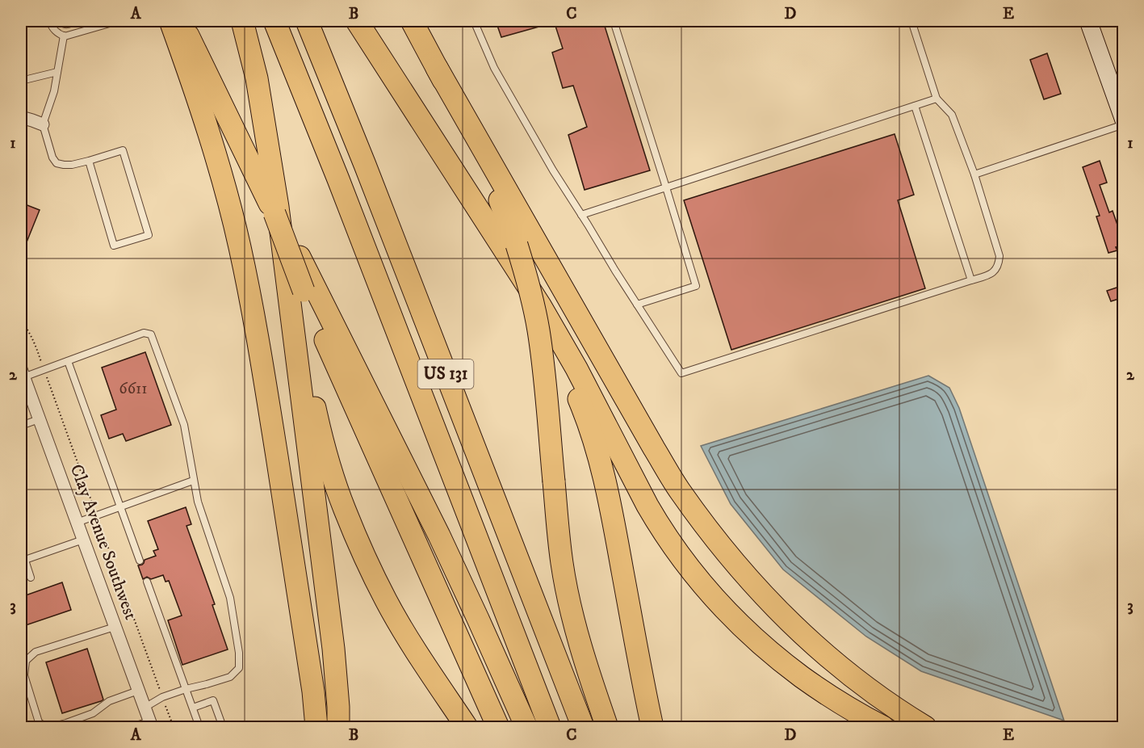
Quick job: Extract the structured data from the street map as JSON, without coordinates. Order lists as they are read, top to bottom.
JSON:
{
  "streets": {
    "highway": ["US 131"],
    "street": ["Clay Avenue Southwest"]
  },
  "house_numbers": ["6611"],
  "grid": {
    "columns": [
      "A",
      "B",
      "C",
      "D",
      "E"
    ],
    "rows": ["1", "2", "3"]
  }
}
